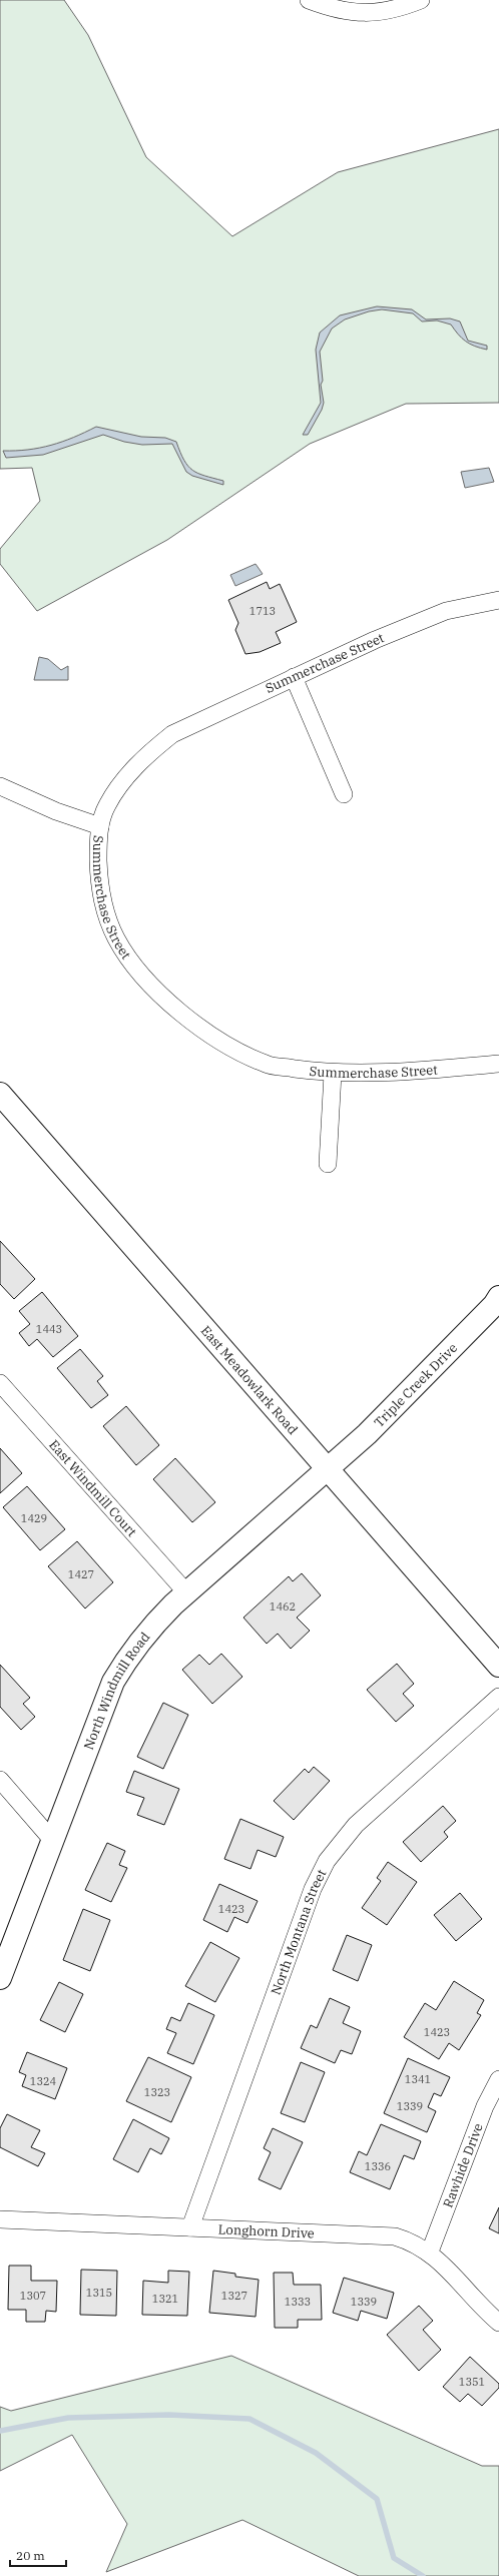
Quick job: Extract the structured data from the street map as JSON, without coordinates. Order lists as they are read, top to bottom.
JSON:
{
  "streets": {
    "street": [
      "Summerchase Street",
      "East Meadowlark Road",
      "Triple Creek Drive",
      "East Windmill Court",
      "North Windmill Road",
      "North Montana Street",
      "Rawhide Drive",
      "Longhorn Drive"
    ]
  },
  "crossings": [
    ["East Meadowlark Road", "Triple Creek Drive"],
    ["East Meadowlark Road", "North Windmill Road"],
    ["Triple Creek Drive", "North Windmill Road"],
    ["East Windmill Court", "North Windmill Road"],
    ["North Montana Street", "Longhorn Drive"],
    ["Rawhide Drive", "Longhorn Drive"]
  ],
  "house_numbers": [
    "1713",
    "1443",
    "1429",
    "1427",
    "1462",
    "1423",
    "1423",
    "1341",
    "1324",
    "1323",
    "1339",
    "1336",
    "1315",
    "1307",
    "1327",
    "1321",
    "1333",
    "1339",
    "1351"
  ],
  "scale_bar": "20 m"
}
